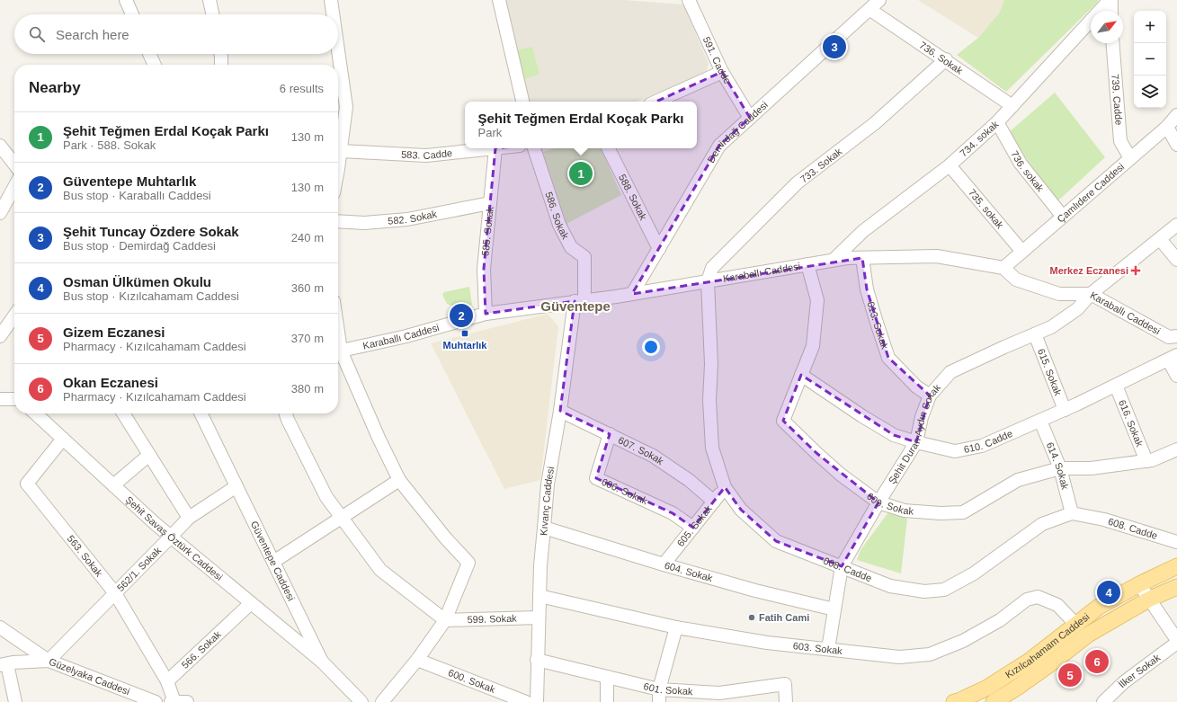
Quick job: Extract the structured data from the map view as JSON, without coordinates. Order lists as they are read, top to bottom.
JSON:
{
  "streets": {
    "main road": ["Kızılcahamam Caddesi"],
    "street": [
      "736. Sokak",
      "591. Cadde",
      "739. Cadde",
      "Demirdağ Caddesi",
      "734. sokak",
      "583. Cadde",
      "733. Sokak",
      "736. sokak",
      "Çamlıdere Caddesi",
      "588. Sokak",
      "735. sokak",
      "586. Sokak",
      "582. Sokak",
      "585. Sokak",
      "Karaballı Caddesi",
      "613. Sokak",
      "615. Sokak",
      "616. Sokak",
      "Şehit Duran Aydın Sokak",
      "610. Cadde",
      "607. Sokak",
      "614. Sokak",
      "606. Sokak",
      "Kıvanç Caddesi",
      "609. Sokak",
      "605. Sokak",
      "608. Cadde",
      "Şehit Savaş Öztürk Caddesi",
      "563. Sokak",
      "Güventepe Caddesi",
      "562/1. Sokak",
      "604. Sokak",
      "599. Sokak",
      "603. Sokak",
      "566. Sokak",
      "İlker Sokak",
      "Güzelyaka Caddesi",
      "600. Sokak",
      "601. Sokak"
    ]
  },
  "crossings": [
    ["736. Sokak", "Demirdağ Caddesi"],
    ["736. Sokak", "734. sokak"],
    ["736. Sokak", "733. Sokak"],
    ["591. Cadde", "Demirdağ Caddesi"],
    ["739. Cadde", "Çamlıdere Caddesi"],
    ["Demirdağ Caddesi", "588. Sokak"],
    ["Demirdağ Caddesi", "Karaballı Caddesi"],
    ["734. sokak", "736. sokak"],
    ["734. sokak", "735. sokak"],
    ["734. sokak", "Karaballı Caddesi"],
    ["583. Cadde", "585. Sokak"],
    ["733. Sokak", "Karaballı Caddesi"],
    ["733. Sokak", "608. Cadde"],
    ["736. sokak", "Çamlıdere Caddesi"],
    ["Çamlıdere Caddesi", "735. sokak"],
    ["Çamlıdere Caddesi", "Karaballı Caddesi"],
    ["586. Sokak", "Karaballı Caddesi"],
    ["586. Sokak", "Kıvanç Caddesi"],
    ["582. Sokak", "585. Sokak"],
    ["585. Sokak", "Karaballı Caddesi"],
    ["Karaballı Caddesi", "613. Sokak"],
    ["Karaballı Caddesi", "Şehit Duran Aydın Sokak"],
    ["Karaballı Caddesi", "Kıvanç Caddesi"],
    ["Karaballı Caddesi", "609. Sokak"],
    ["Karaballı Caddesi", "608. Cadde"],
    ["613. Sokak", "Şehit Duran Aydın Sokak"],
    ["615. Sokak", "Şehit Duran Aydın Sokak"],
    ["615. Sokak", "610. Cadde"],
    ["616. Sokak", "610. Cadde"],
    ["616. Sokak", "609. Sokak"],
    ["Şehit Duran Aydın Sokak", "610. Cadde"],
    ["Şehit Duran Aydın Sokak", "609. Sokak"],
    ["Şehit Duran Aydın Sokak", "608. Cadde"],
    ["Şehit Duran Aydın Sokak", "604. Sokak"],
    ["Şehit Duran Aydın Sokak", "603. Sokak"],
    ["610. Cadde", "614. Sokak"],
    ["610. Cadde", "609. Sokak"],
    ["607. Sokak", "606. Sokak"],
    ["607. Sokak", "Kıvanç Caddesi"],
    ["607. Sokak", "605. Sokak"],
    ["614. Sokak", "609. Sokak"],
    ["614. Sokak", "608. Cadde"],
    ["606. Sokak", "605. Sokak"],
    ["Kıvanç Caddesi", "604. Sokak"],
    ["Kıvanç Caddesi", "599. Sokak"],
    ["Kıvanç Caddesi", "603. Sokak"],
    ["Kıvanç Caddesi", "601. Sokak"],
    ["605. Sokak", "608. Cadde"],
    ["605. Sokak", "604. Sokak"],
    ["Şehit Savaş Öztürk Caddesi", "563. Sokak"],
    ["Şehit Savaş Öztürk Caddesi", "Güventepe Caddesi"],
    ["Şehit Savaş Öztürk Caddesi", "562/1. Sokak"],
    ["Şehit Savaş Öztürk Caddesi", "566. Sokak"],
    ["563. Sokak", "562/1. Sokak"],
    ["563. Sokak", "566. Sokak"],
    ["Güventepe Caddesi", "562/1. Sokak"],
    ["562/1. Sokak", "Güzelyaka Caddesi"],
    ["Kızılcahamam Caddesi", "603. Sokak"]
  ],
  "districts": ["Güventepe"],
  "places": {
    "health": ["Merkez Eczanesi"],
    "transit": ["Muhtarlık"],
    "other": ["Fatih Cami"]
  },
  "north": "top right",
  "page": {
    "map_buttons": ["+", "−"],
    "search": "Search here",
    "pins": [
      "3",
      "1",
      "2",
      "4",
      "6",
      "5"
    ],
    "heading": ["Nearby", "6 results"],
    "popup": ["Şehit Teğmen Erdal Koçak Parkı", "Park"],
    "list": [
      {
        "mark": "1",
        "name": "Şehit Teğmen Erdal Koçak Parkı",
        "note": "Park · 588. Sokak",
        "value": "130 m"
      },
      {
        "mark": "2",
        "name": "Güventepe Muhtarlık",
        "note": "Bus stop · Karaballı Caddesi",
        "value": "130 m"
      },
      {
        "mark": "3",
        "name": "Şehit Tuncay Özdere Sokak",
        "note": "Bus stop · Demirdağ Caddesi",
        "value": "240 m"
      },
      {
        "mark": "4",
        "name": "Osman Ülkümen Okulu",
        "note": "Bus stop · Kızılcahamam Caddesi",
        "value": "360 m"
      },
      {
        "mark": "5",
        "name": "Gizem Eczanesi",
        "note": "Pharmacy · Kızılcahamam Caddesi",
        "value": "370 m"
      },
      {
        "mark": "6",
        "name": "Okan Eczanesi",
        "note": "Pharmacy · Kızılcahamam Caddesi",
        "value": "380 m"
      }
    ]
  }
}
